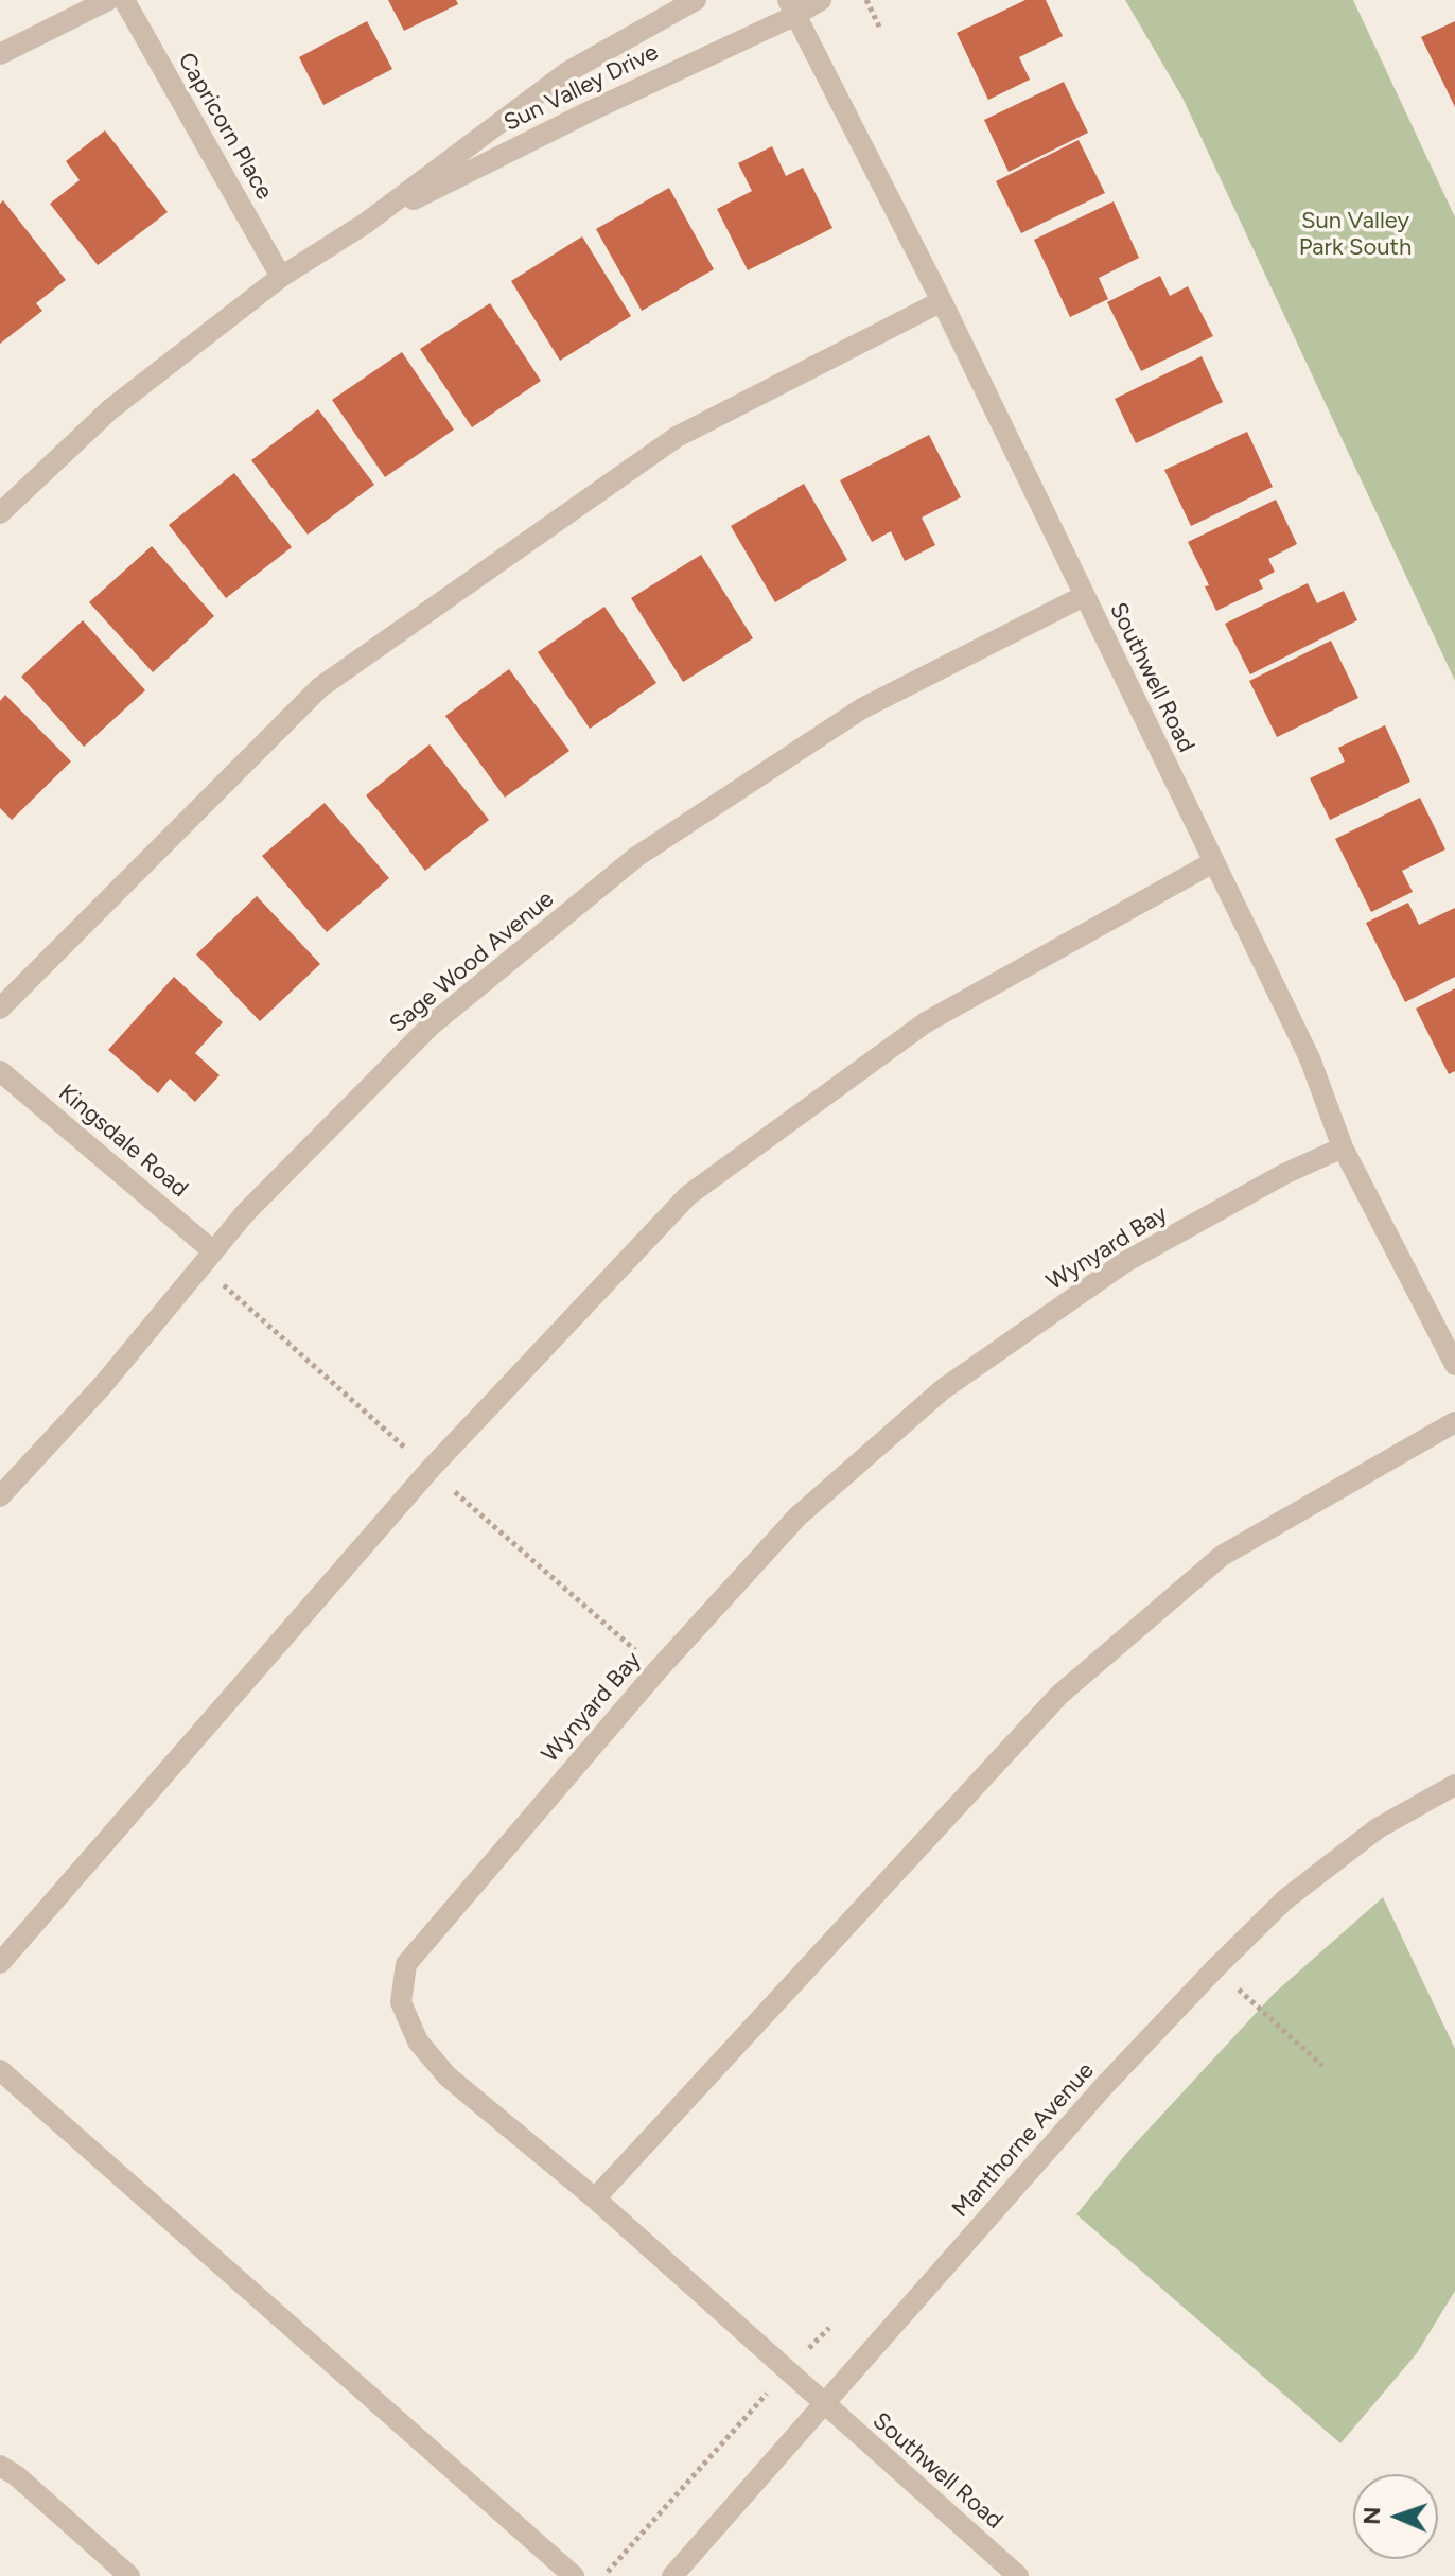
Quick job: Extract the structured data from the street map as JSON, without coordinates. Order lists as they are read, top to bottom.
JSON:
{
  "streets": {
    "street": [
      "Sun Valley Drive",
      "Capricorn Place",
      "Southwell Road",
      "Sage Wood Avenue",
      "Kingsdale Road",
      "Wynyard Bay",
      "Manthorne Avenue"
    ]
  },
  "crossings": [
    ["Sun Valley Drive", "Capricorn Place"],
    ["Sun Valley Drive", "Southwell Road"],
    ["Southwell Road", "Sage Wood Avenue"],
    ["Southwell Road", "Wynyard Bay"],
    ["Southwell Road", "Manthorne Avenue"],
    ["Sage Wood Avenue", "Kingsdale Road"],
    ["Wynyard Bay", "Manthorne Avenue"]
  ],
  "parks": ["Sun Valley Park South"],
  "north": "left"
}
